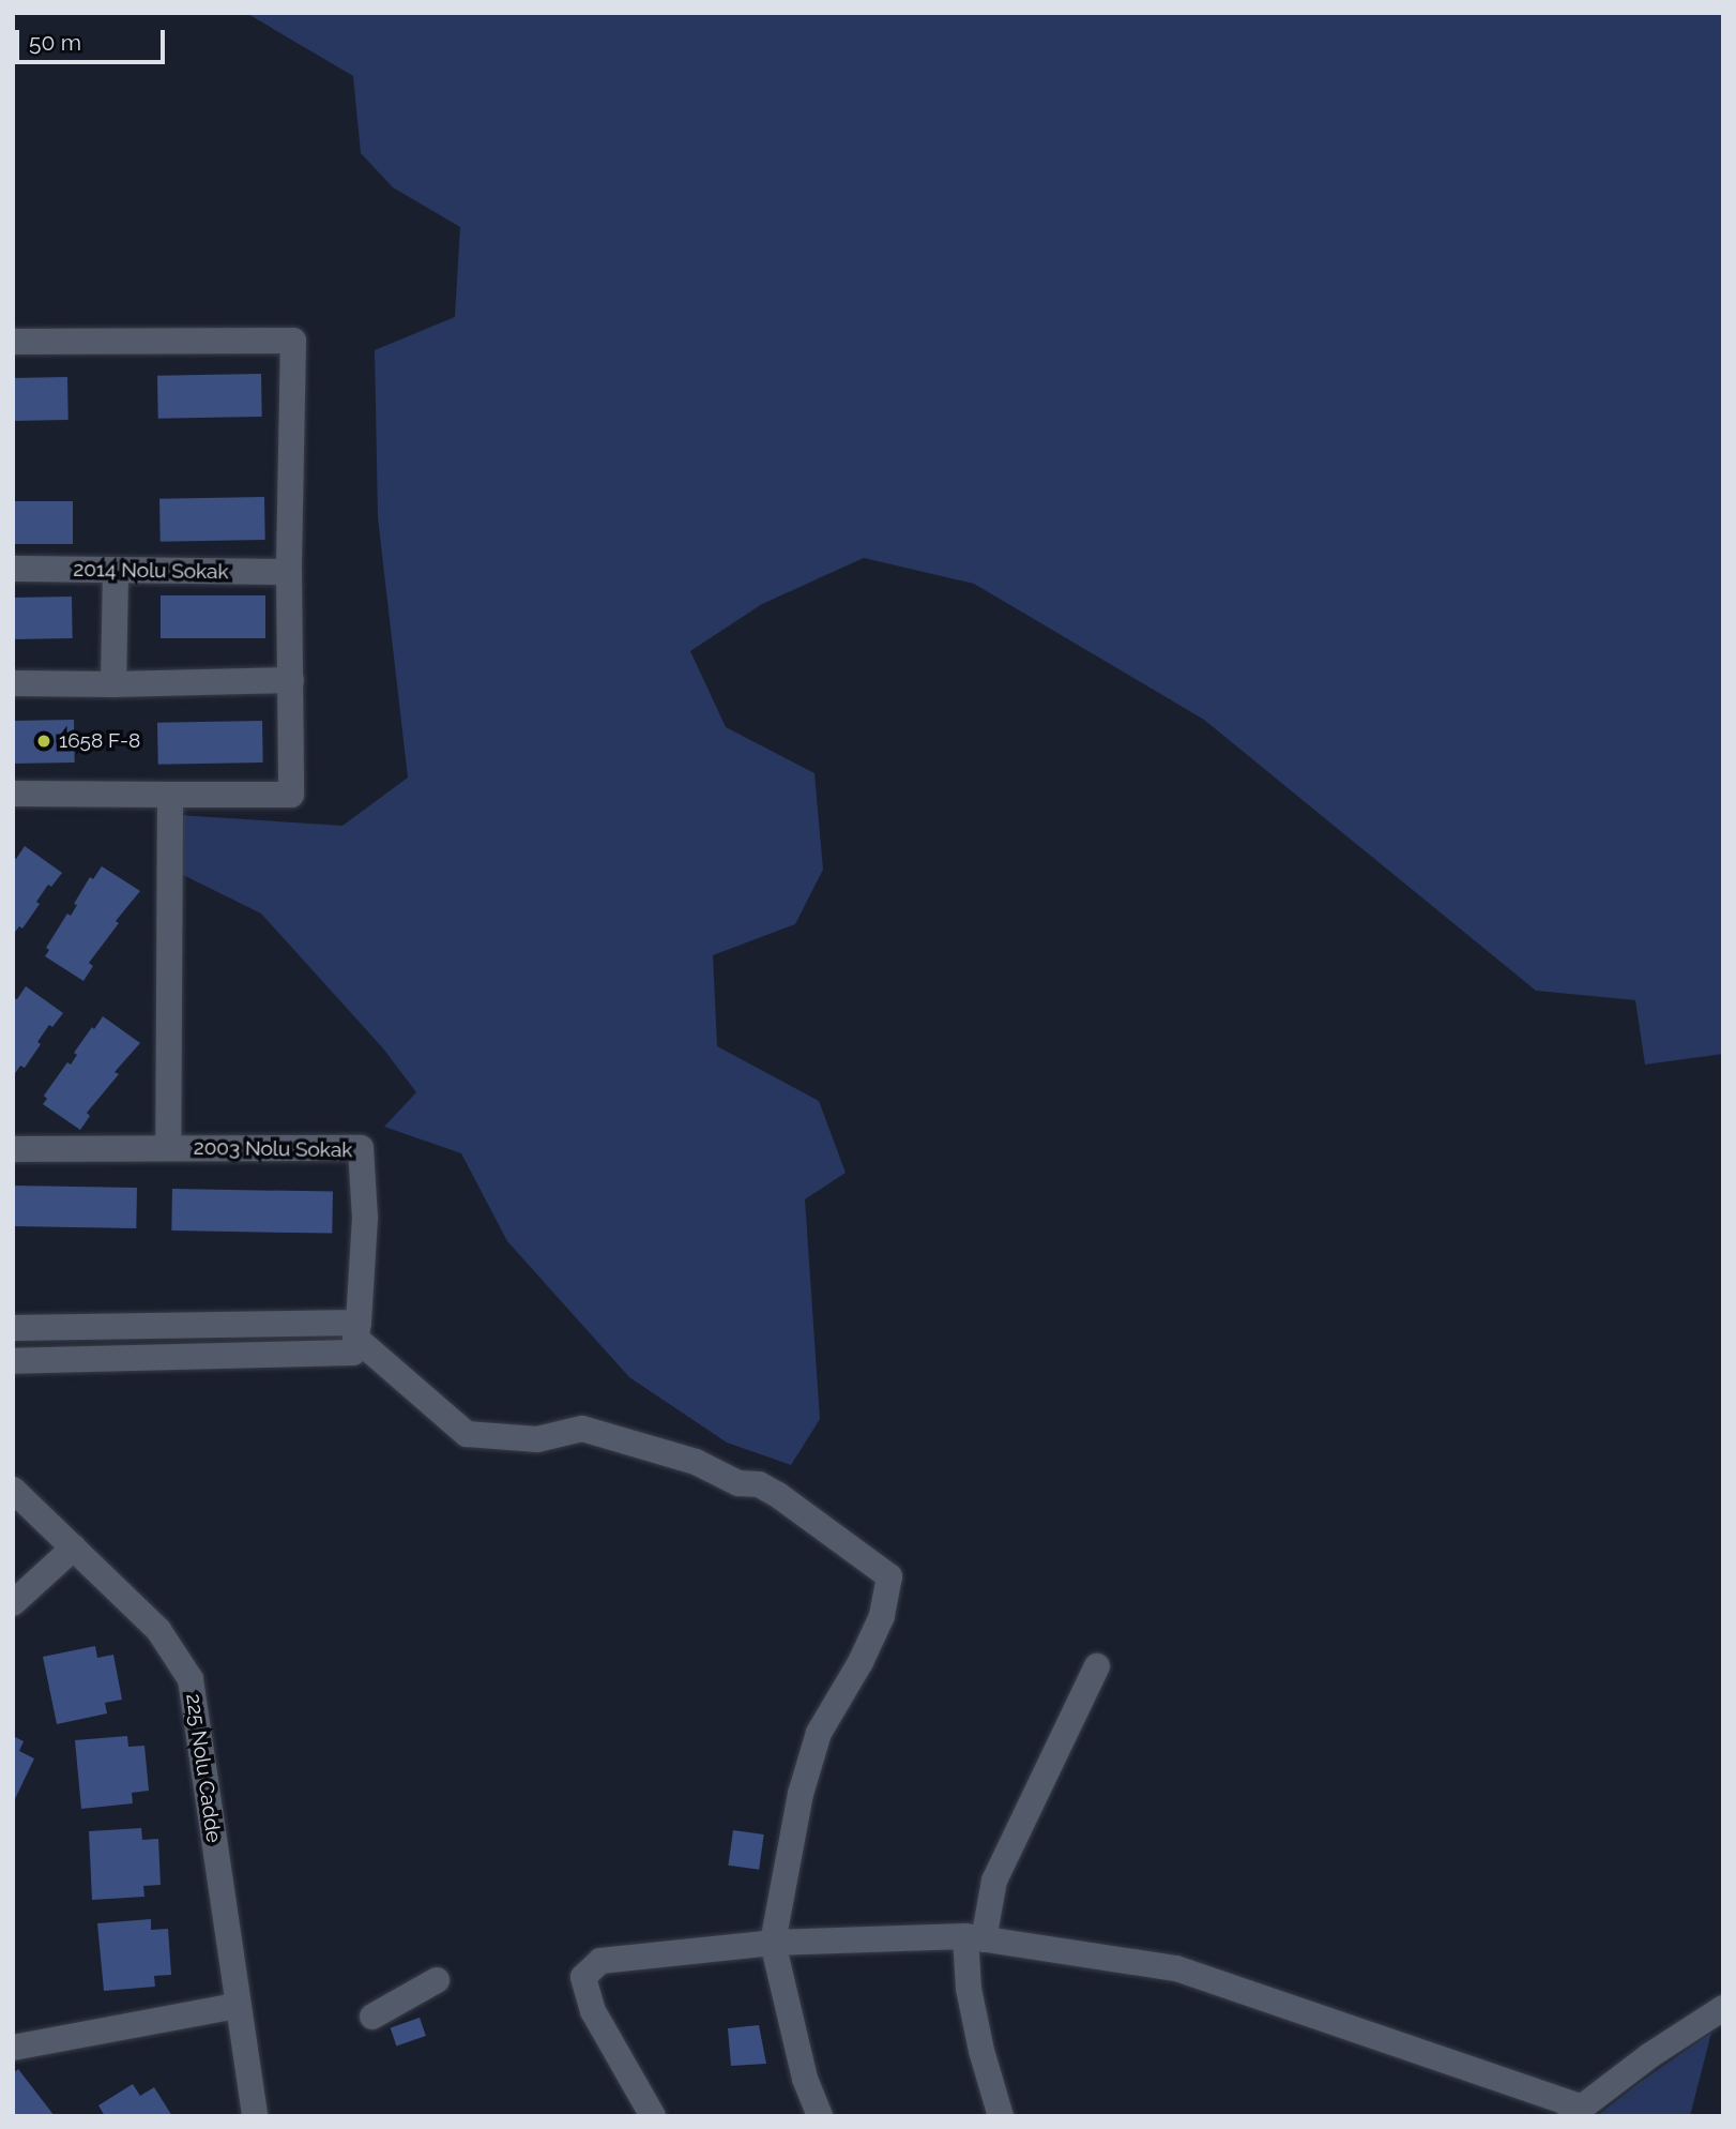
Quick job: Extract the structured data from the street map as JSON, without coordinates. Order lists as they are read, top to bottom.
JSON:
{
  "streets": {
    "street": ["2014 Nolu Sokak", "2003 Nolu Sokak", "225 Nolu Cadde"]
  },
  "places": ["1658 F-8"],
  "scale_bar": "50 m"
}
